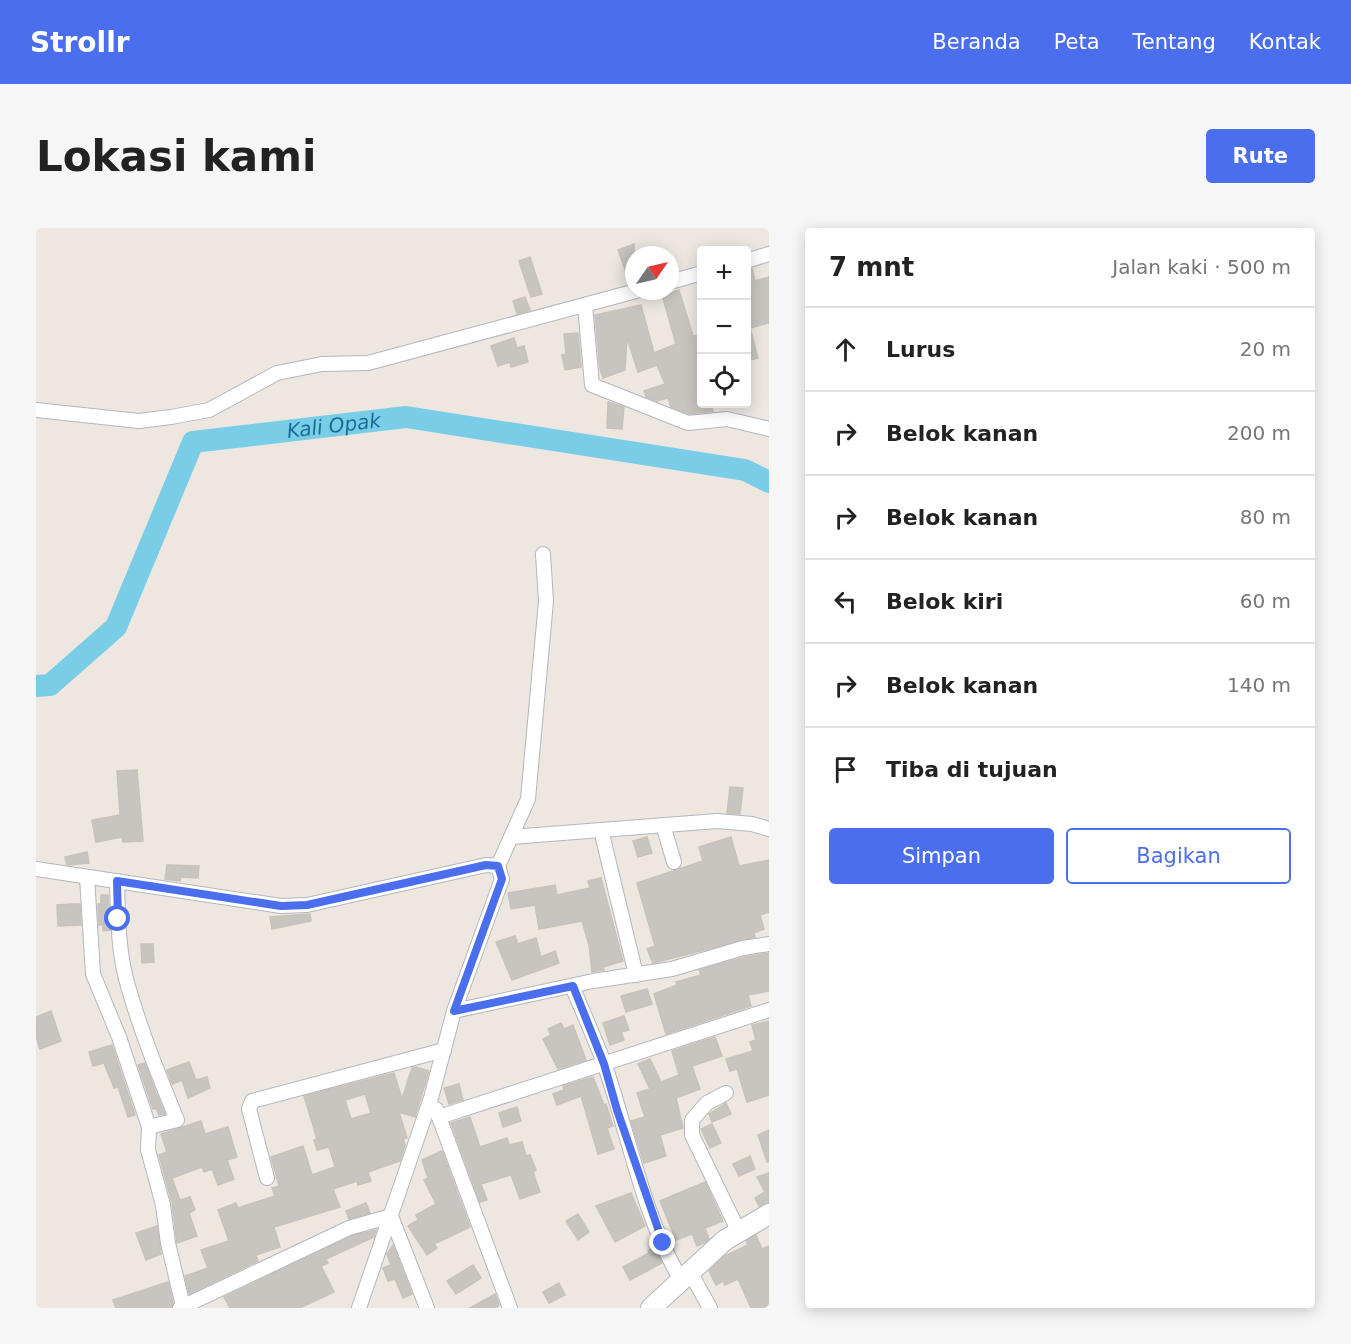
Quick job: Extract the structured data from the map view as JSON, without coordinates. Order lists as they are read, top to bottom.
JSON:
{
  "water": ["Kali Opak"],
  "north": "top right",
  "page": {
    "header": "Strollr",
    "nav": [
      "Beranda",
      "Peta",
      "Tentang",
      "Kontak"
    ],
    "buttons": [
      "Rute",
      ["Simpan", "Bagikan"]
    ],
    "title": "Lokasi kami",
    "heading": ["7 mnt", "Jalan kaki · 500 m"],
    "map_buttons": ["+", "−"],
    "list": [
      ["Lurus", "20 m"],
      ["Belok kanan", "200 m"],
      ["Belok kanan", "80 m"],
      ["Belok kiri", "60 m"],
      ["Belok kanan", "140 m"],
      "Tiba di tujuan"
    ]
  }
}
